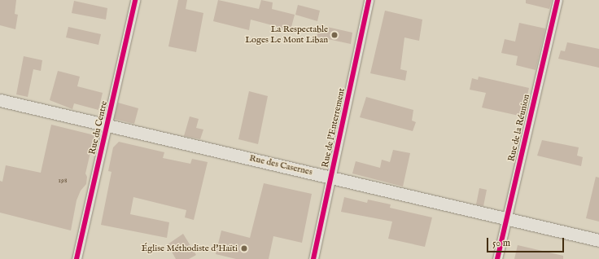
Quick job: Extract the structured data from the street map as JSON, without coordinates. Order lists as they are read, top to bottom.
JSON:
{
  "streets": {
    "main road": ["Rue des Casernes"],
    "street": ["Rue du Centre", "Rue de l'Enterrement", "Rue de la Réunion"]
  },
  "crossings": [
    ["Rue du Centre", "Rue des Casernes"],
    ["Rue de l'Enterrement", "Rue des Casernes"],
    ["Rue de la Réunion", "Rue des Casernes"]
  ],
  "places": ["La Respectable Loges Le Mont Liban", "Église Méthodiste d'Haïti"],
  "house_numbers": ["198"],
  "scale_bar": "50 m"
}
